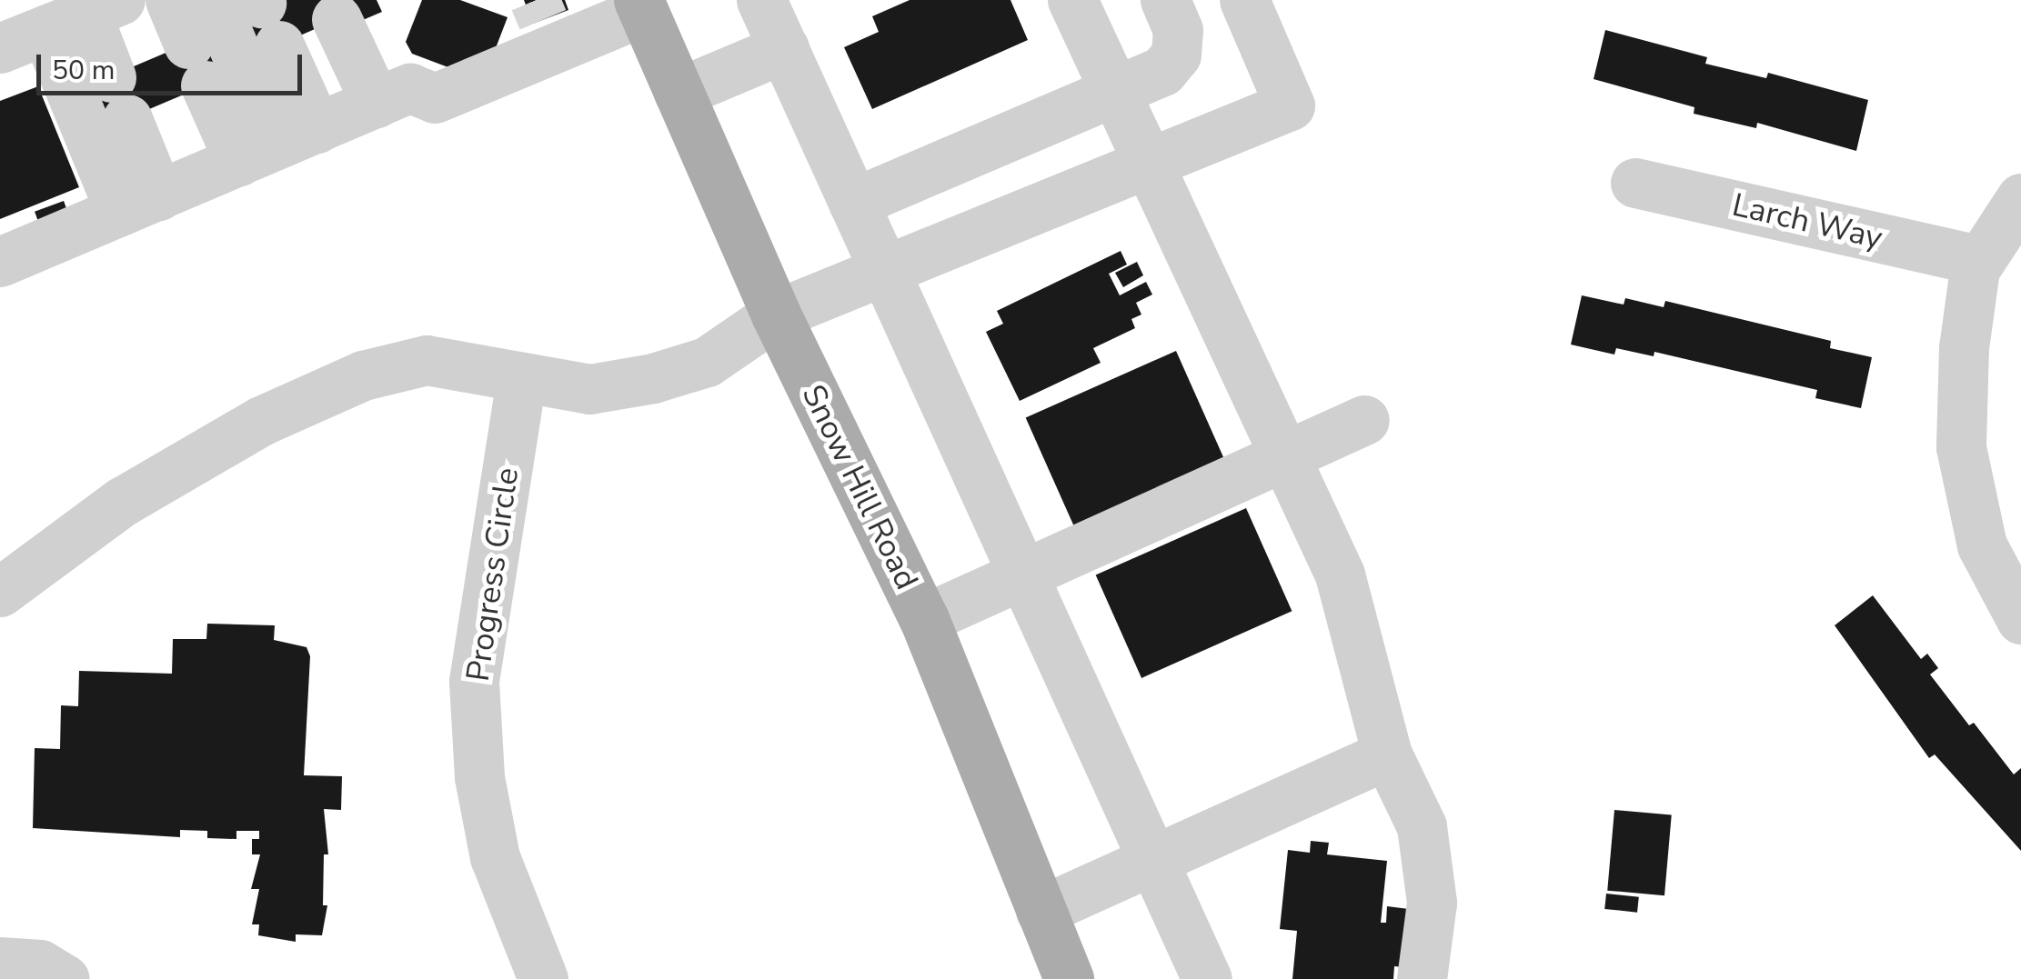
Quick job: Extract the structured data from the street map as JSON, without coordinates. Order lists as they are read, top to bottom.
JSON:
{
  "streets": {
    "main road": ["Snow Hill Road"],
    "street": ["Larch Way", "Progress Circle"]
  },
  "scale_bar": "50 m"
}
